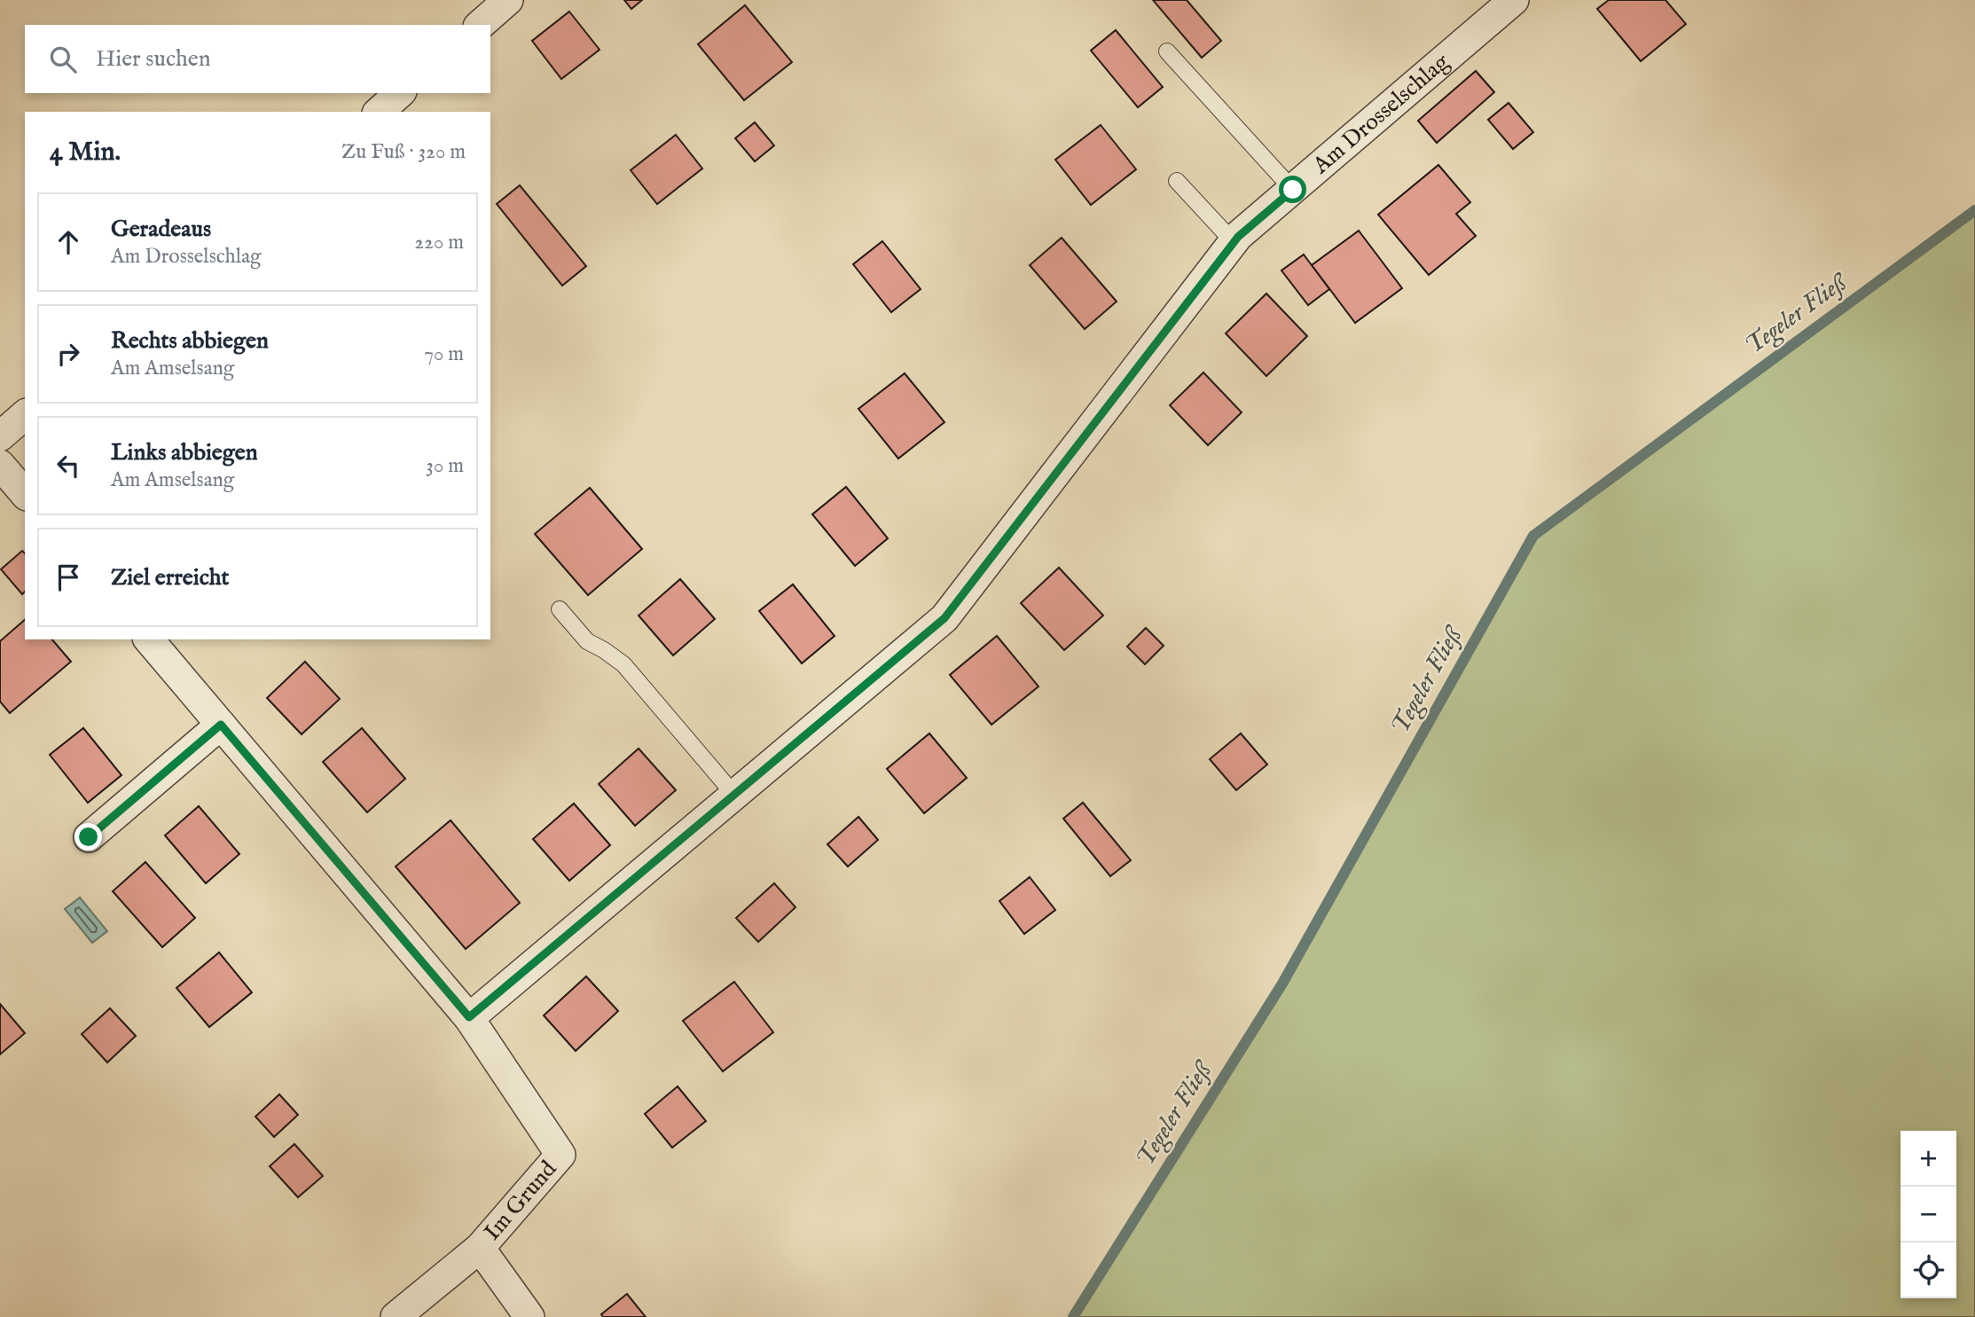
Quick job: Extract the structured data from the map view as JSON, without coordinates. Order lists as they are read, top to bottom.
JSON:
{
  "streets": {
    "street": ["Am Drosselschlag", "Im Grund"]
  },
  "crossings": [
    ["Am Drosselschlag", "Im Grund"]
  ],
  "water": ["Tegeler Fließ"],
  "page": {
    "search": "Hier suchen",
    "heading": ["4 Min.", "Zu Fuß · 320 m"],
    "list": [
      ["Geradeaus", "Am Drosselschlag", "220 m"],
      ["Rechts abbiegen", "Am Amselsang", "70 m"],
      ["Links abbiegen", "Am Amselsang", "30 m"],
      "Ziel erreicht"
    ],
    "map_buttons": ["+", "−"]
  }
}
